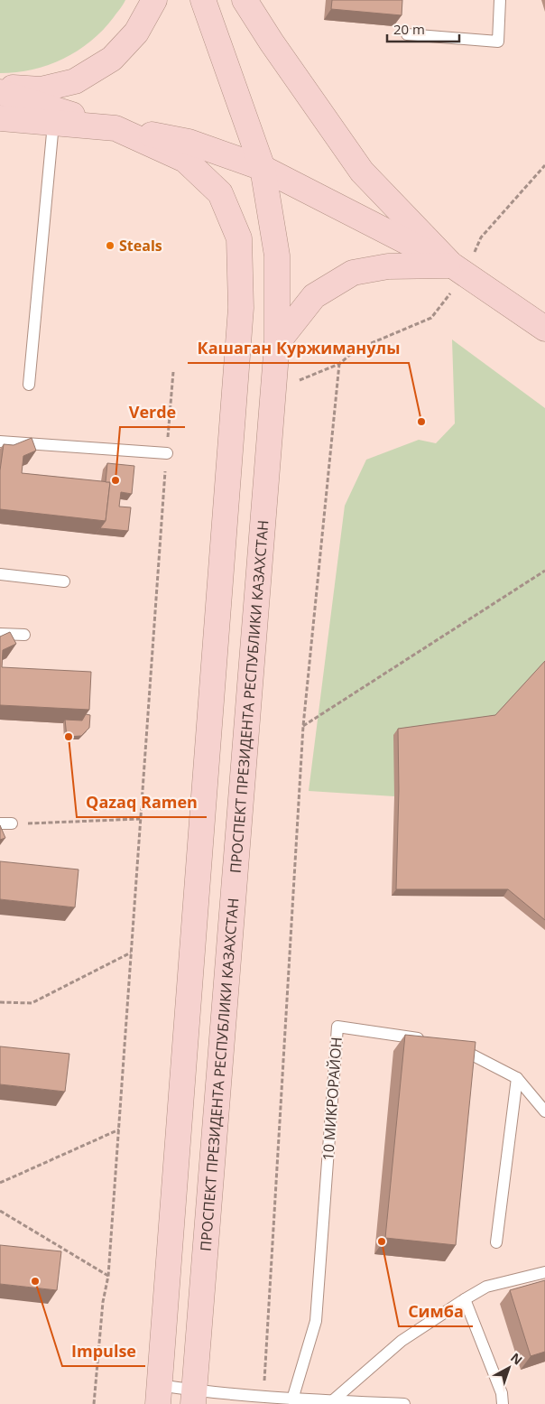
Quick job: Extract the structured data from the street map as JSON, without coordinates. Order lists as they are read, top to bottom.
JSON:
{
  "streets": {
    "main road": ["ПРОСПЕКТ ПРЕЗИДЕНТА РЕСПУБЛИКИ КАЗАХСТАН"],
    "lane": ["10 МИКРОРАЙОН"]
  },
  "places": [
    "Steals",
    "Кашаган Куржиманулы",
    "Verde",
    "Qazaq Ramen",
    "Симба",
    "Impulse"
  ],
  "scale_bar": "20 m",
  "north": "top right"
}
